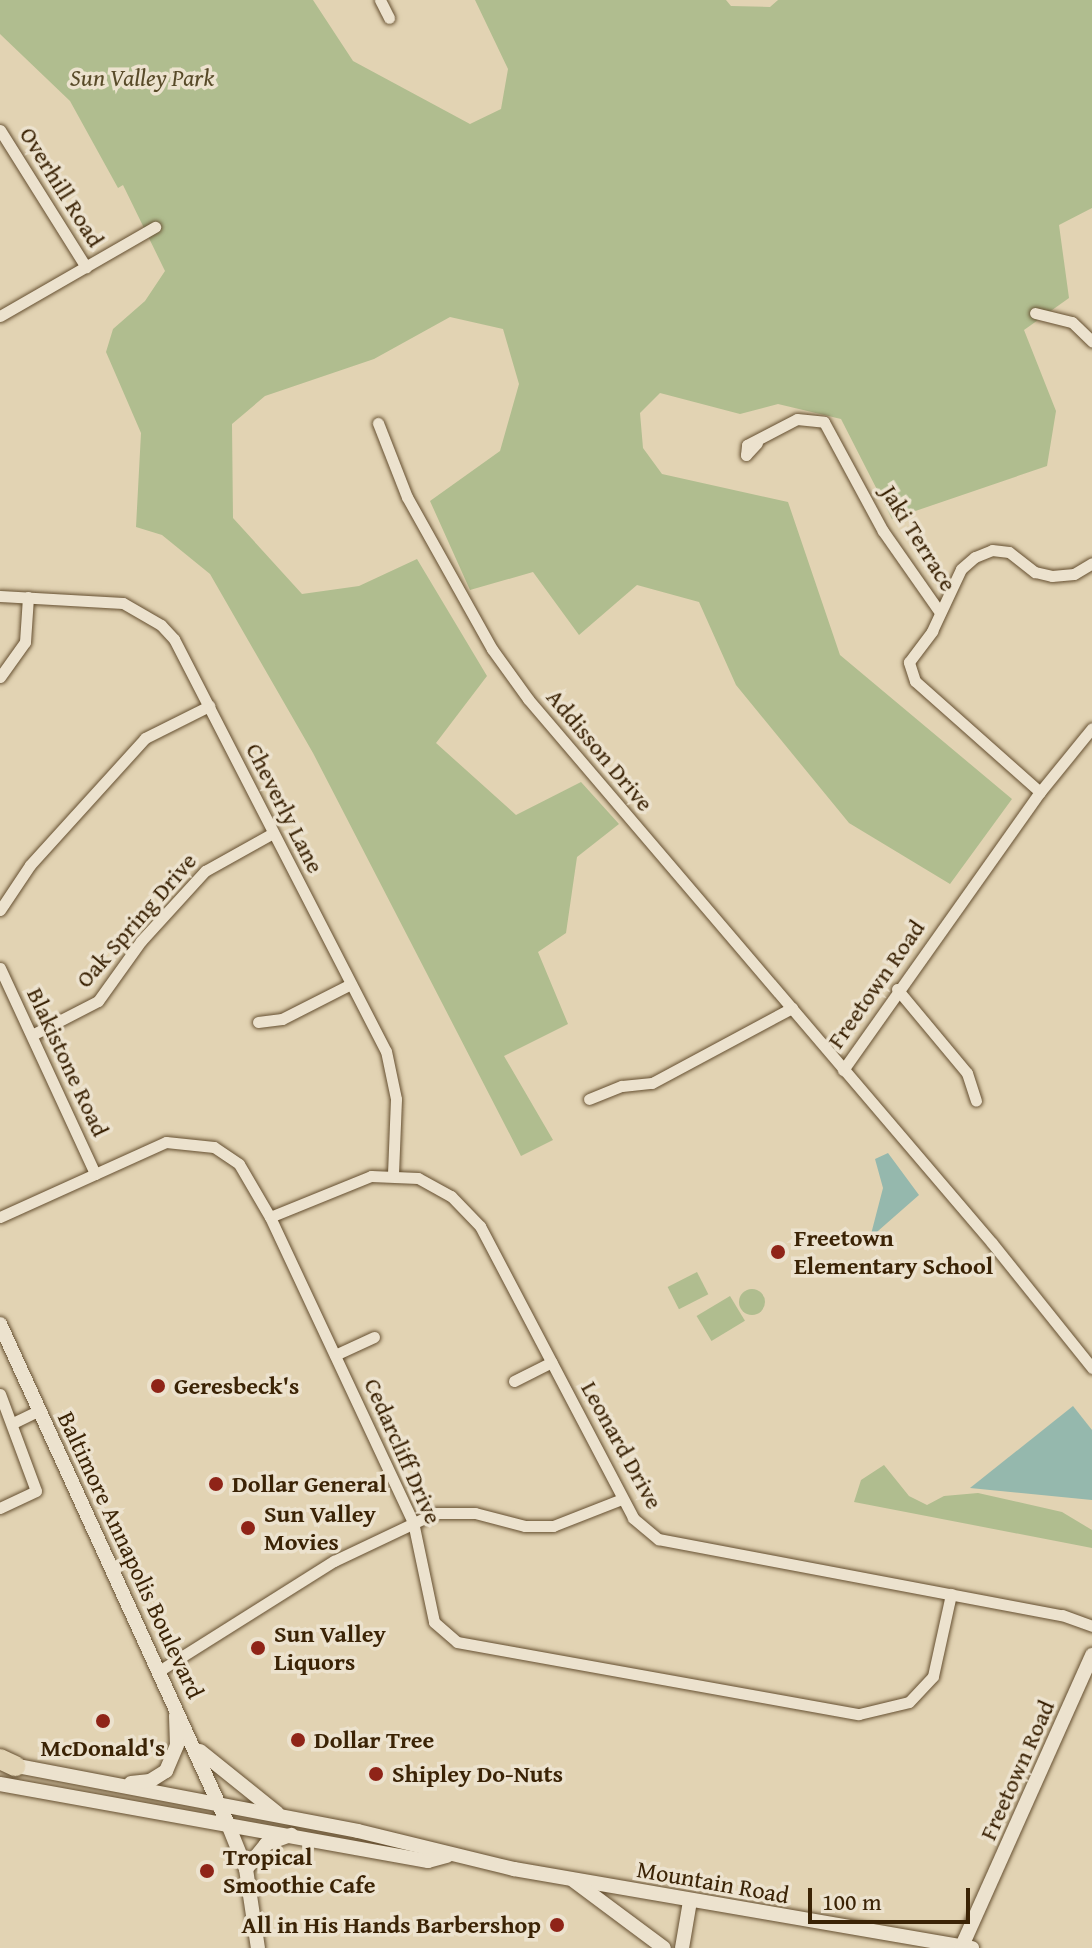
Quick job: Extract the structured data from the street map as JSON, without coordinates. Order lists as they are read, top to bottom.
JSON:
{
  "streets": {
    "main road": ["Freetown Road", "Baltimore Annapolis Boulevard", "Mountain Road"],
    "street": [
      "Overhill Road",
      "Jaki Terrace",
      "Addisson Drive",
      "Cheverly Lane",
      "Oak Spring Drive",
      "Blakistone Road",
      "Leonard Drive",
      "Cedarcliff Drive"
    ]
  },
  "crossings": [
    ["Jaki Terrace", "Freetown Road"],
    ["Addisson Drive", "Freetown Road"],
    ["Cheverly Lane", "Oak Spring Drive"],
    ["Cheverly Lane", "Leonard Drive"],
    ["Oak Spring Drive", "Blakistone Road"],
    ["Freetown Road", "Mountain Road"],
    ["Blakistone Road", "Cedarcliff Drive"],
    ["Leonard Drive", "Cedarcliff Drive"],
    ["Baltimore Annapolis Boulevard", "Mountain Road"]
  ],
  "parks": ["Sun Valley Park"],
  "places": [
    "Freetown Elementary School",
    "Geresbeck's",
    "Dollar General",
    "Sun Valley Movies",
    "Sun Valley Liquors",
    "McDonald's",
    "Dollar Tree",
    "Shipley Do-Nuts",
    "Tropical Smoothie Cafe",
    "All in His Hands Barbershop"
  ],
  "scale_bar": "100 m"
}
